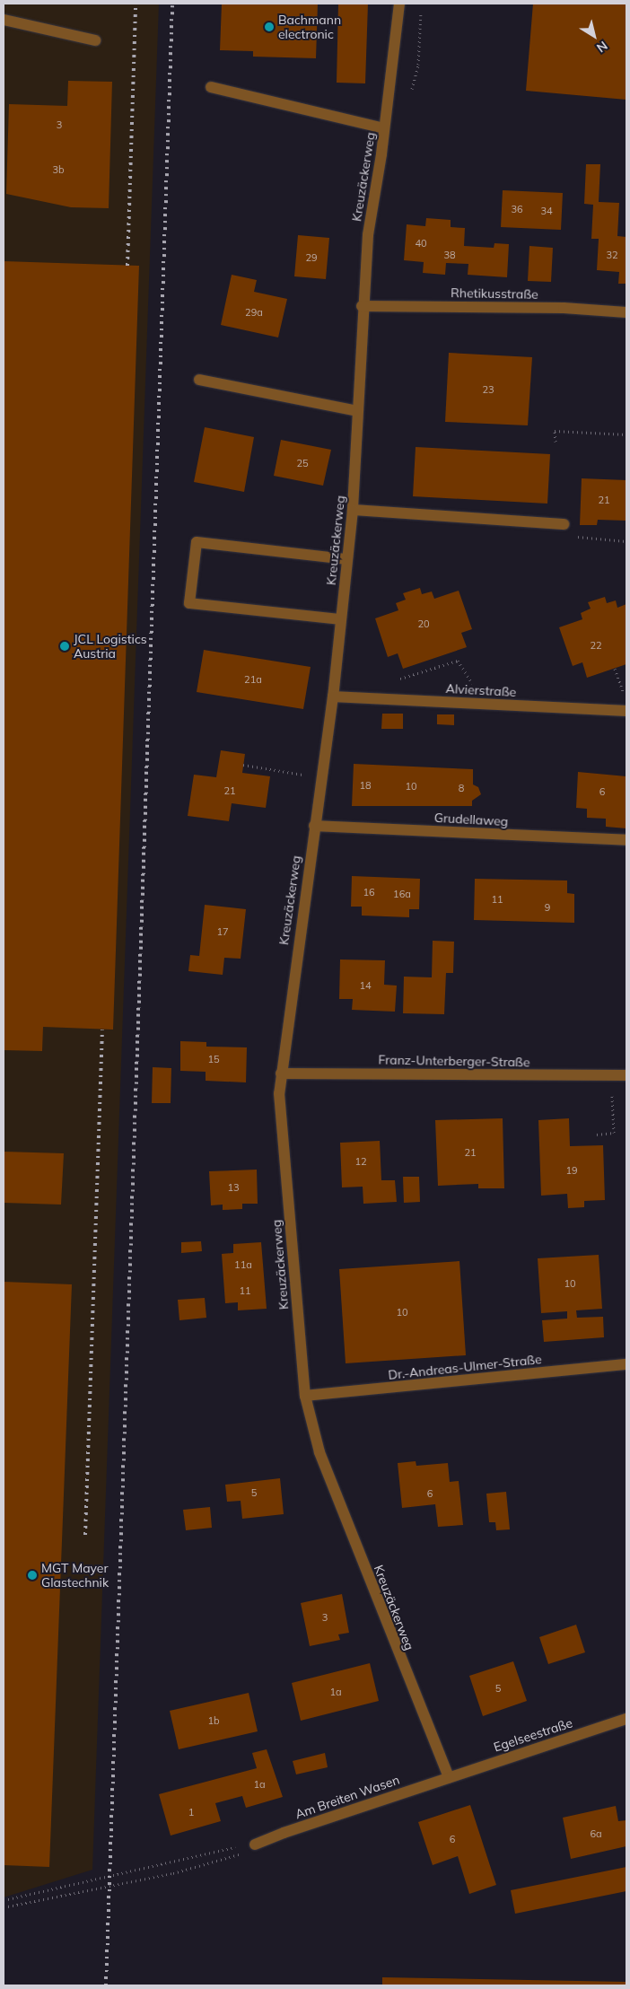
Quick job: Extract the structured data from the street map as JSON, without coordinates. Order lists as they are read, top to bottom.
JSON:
{
  "streets": {
    "street": [
      "Kreuzäckerweg",
      "Rhetikusstraße",
      "Alvierstraße",
      "Grudellaweg",
      "Franz-Unterberger-Straße",
      "Dr.-Andreas-Ulmer-Straße",
      "Egelseestraße",
      "Am Breiten Wasen"
    ]
  },
  "crossings": [
    ["Kreuzäckerweg", "Rhetikusstraße"],
    ["Kreuzäckerweg", "Alvierstraße"],
    ["Kreuzäckerweg", "Grudellaweg"],
    ["Kreuzäckerweg", "Franz-Unterberger-Straße"],
    ["Kreuzäckerweg", "Dr.-Andreas-Ulmer-Straße"],
    ["Kreuzäckerweg", "Egelseestraße"],
    ["Kreuzäckerweg", "Am Breiten Wasen"],
    ["Egelseestraße", "Am Breiten Wasen"]
  ],
  "places": ["Bachmann electronic", "JCL Logistics Austria", "MGT Mayer Glastechnik"],
  "house_numbers": [
    "3",
    "3b",
    "36",
    "34",
    "40",
    "38",
    "32",
    "29",
    "29a",
    "23",
    "25",
    "21",
    "20",
    "22",
    "21a",
    "18",
    "10",
    "8",
    "21",
    "6",
    "16",
    "16a",
    "11",
    "9",
    "17",
    "14",
    "15",
    "21",
    "12",
    "19",
    "13",
    "11a",
    "10",
    "11",
    "10",
    "5",
    "6",
    "3",
    "5",
    "1a",
    "1b",
    "1a",
    "1",
    "6a",
    "6"
  ],
  "north": "bottom right"
}
